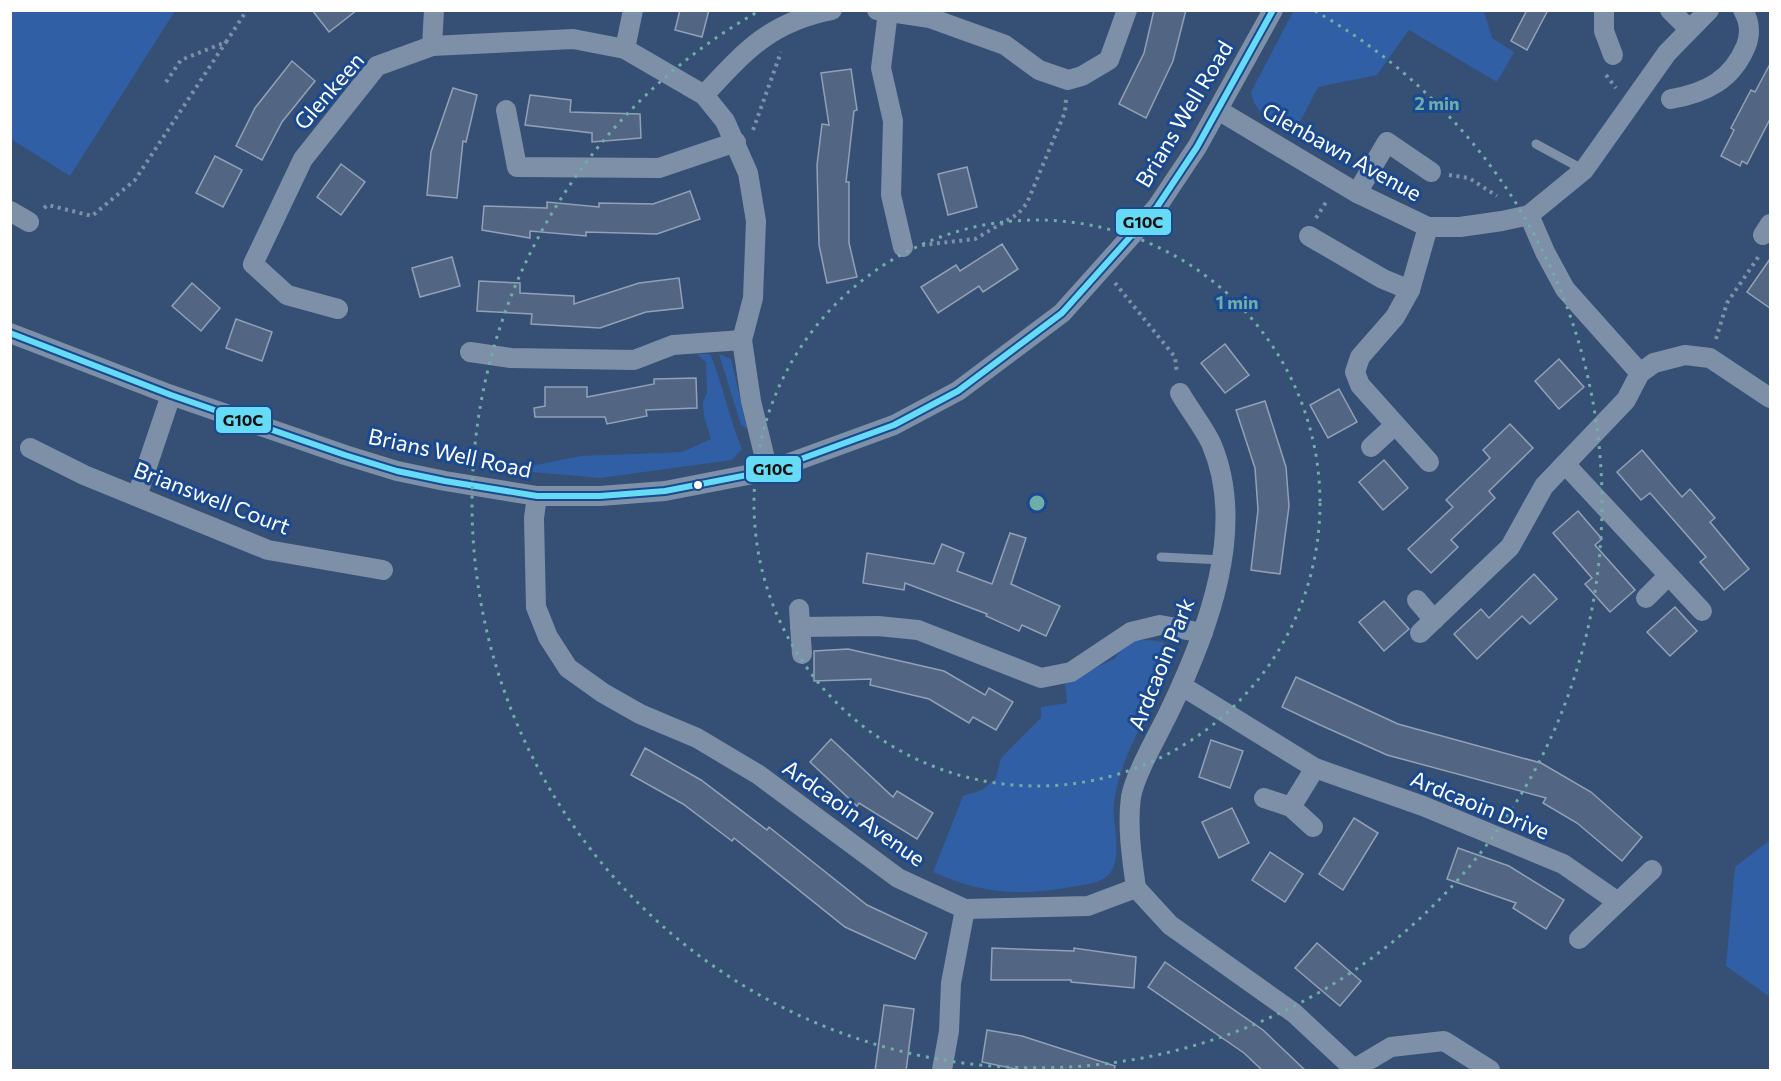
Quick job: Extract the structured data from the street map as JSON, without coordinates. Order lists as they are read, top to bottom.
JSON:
{
  "streets": {
    "street": [
      "Glenkeen",
      "Brians Well Road",
      "Glenbawn Avenue",
      "Brianswell Court",
      "Ardcaoin Park",
      "Ardcaoin Drive",
      "Ardcaoin Avenue"
    ]
  },
  "crossings": [
    ["Glenkeen", "Brians Well Road"],
    ["Brians Well Road", "Glenbawn Avenue"],
    ["Brians Well Road", "Ardcaoin Avenue"],
    ["Ardcaoin Park", "Ardcaoin Drive"],
    ["Ardcaoin Park", "Ardcaoin Avenue"]
  ],
  "lines": ["transit line G10C"],
  "rings": ["2 min", "1 min"]
}
